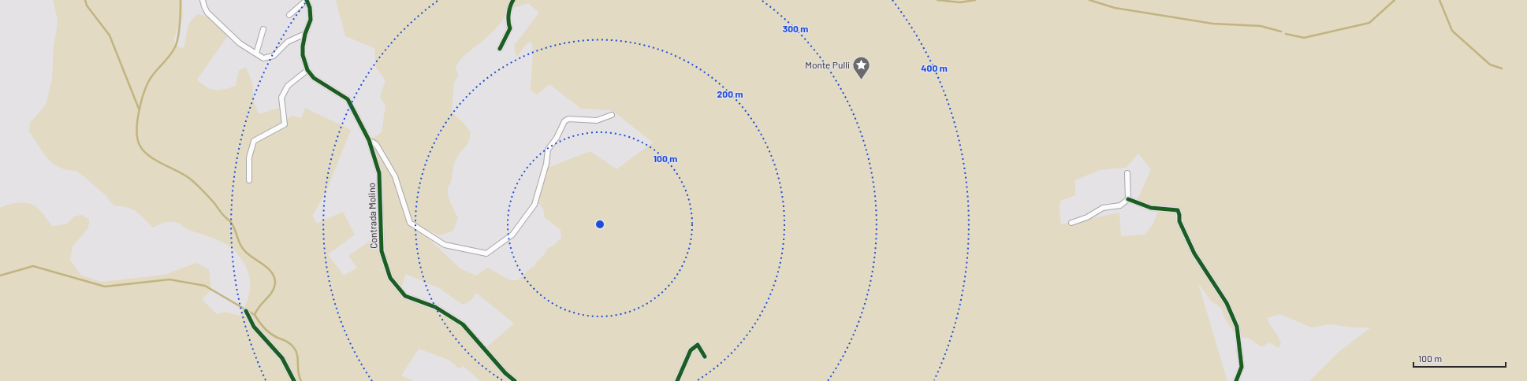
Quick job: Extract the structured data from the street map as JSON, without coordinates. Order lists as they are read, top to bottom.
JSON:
{
  "streets": {
    "street": ["Contrada Molino"]
  },
  "places": {
    "place": ["Monte Pulli"]
  },
  "scale_bar": "100 m",
  "rings": [
    "300 m",
    "400 m",
    "200 m",
    "100 m"
  ]
}
